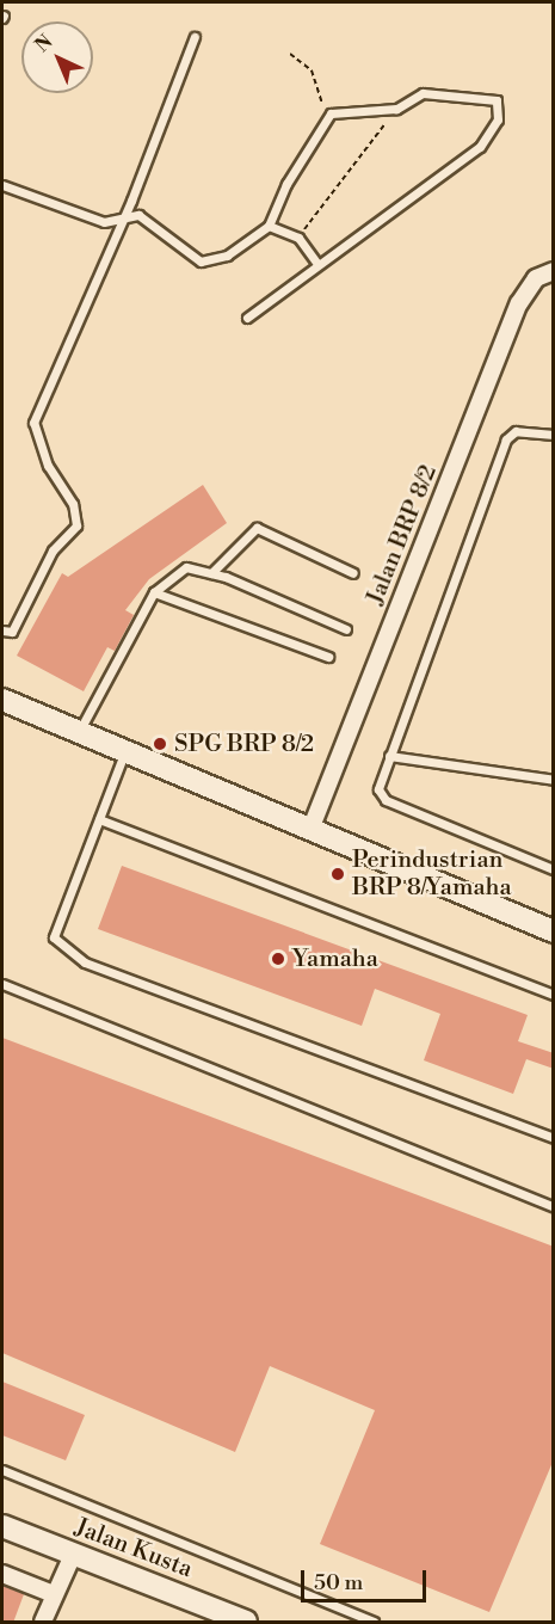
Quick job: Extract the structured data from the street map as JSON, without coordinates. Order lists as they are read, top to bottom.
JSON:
{
  "streets": {
    "main road": ["Jalan Kusta"],
    "street": ["Jalan BRP 8/2"]
  },
  "places": ["SPG BRP 8/2", "Perindustrian BRP 8/Yamaha", "Yamaha"],
  "scale_bar": "50 m",
  "north": "top left"
}
